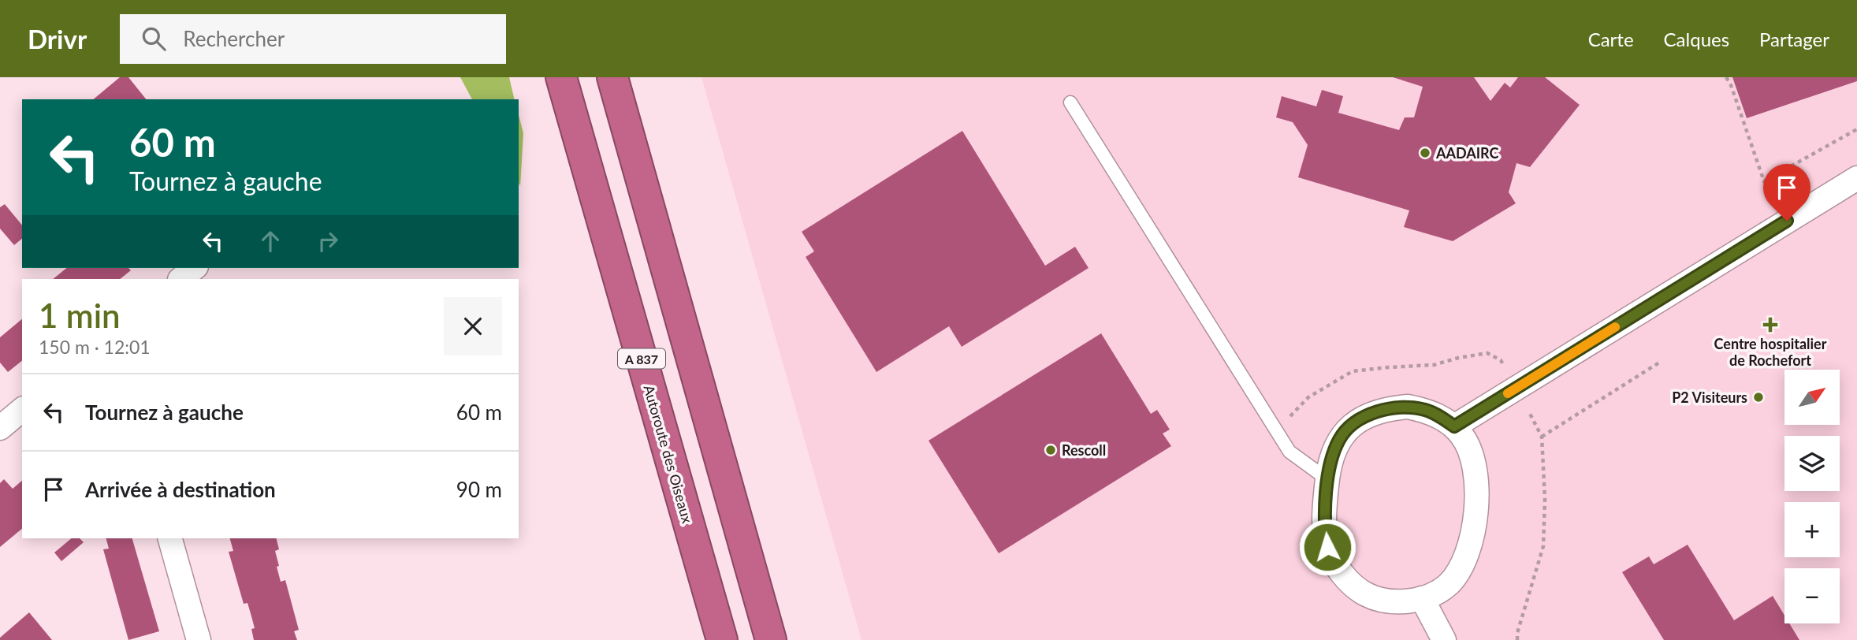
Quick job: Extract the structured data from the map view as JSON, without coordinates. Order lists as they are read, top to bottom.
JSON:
{
  "streets": {
    "highway": ["A 837", "Autoroute des Oiseaux"]
  },
  "places": {
    "other": ["AADAIRC", "P2 Visiteurs", "Rescoll"],
    "health": ["Centre hospitalier de Rochefort"]
  },
  "north": "top right",
  "page": {
    "header": "Drivr",
    "search": "Rechercher",
    "nav": ["Carte", "Calques", "Partager"],
    "turn": ["60 m", "Tournez à gauche"],
    "heading": ["1 min", "150 m · 12:01"],
    "map_buttons": ["+", "−"],
    "list": [
      {
        "name": "Tournez à gauche",
        "value": "60 m"
      },
      {
        "name": "Arrivée à destination",
        "value": "90 m"
      }
    ]
  }
}
